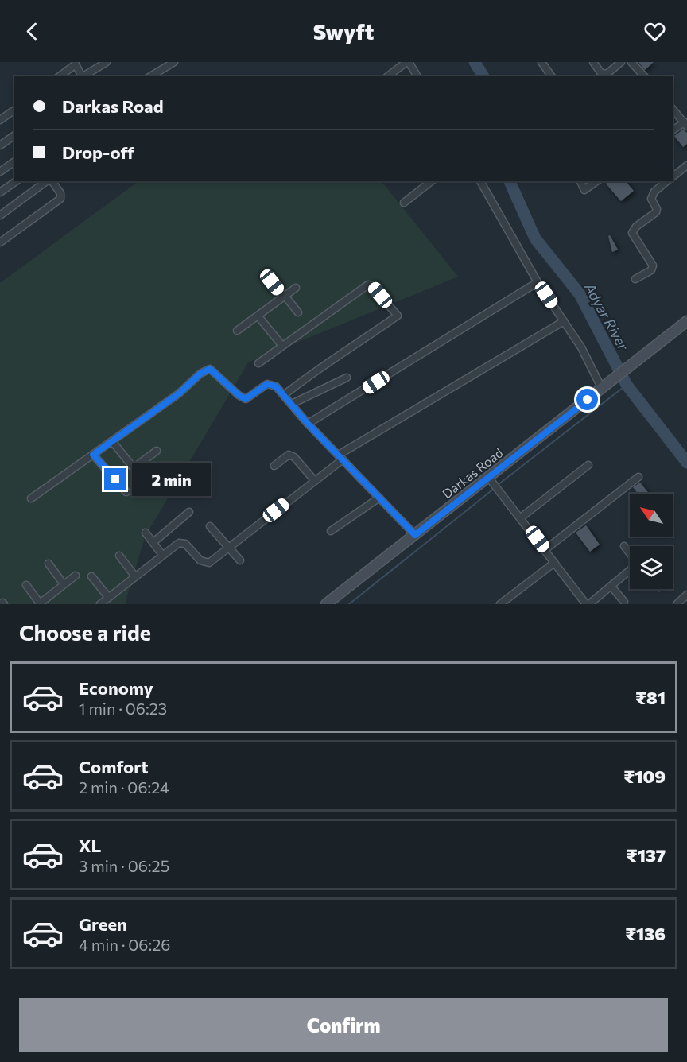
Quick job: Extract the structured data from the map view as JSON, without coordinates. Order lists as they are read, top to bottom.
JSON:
{
  "streets": {
    "main road": ["Darkas Road"]
  },
  "water": ["Adyar River"],
  "north": "top left",
  "page": {
    "header": "Swyft",
    "banner": ["Darkas Road", "Drop-off"],
    "bubble": "2 min",
    "heading": "Choose a ride",
    "list": [
      {
        "name": "Economy",
        "note": "1 min · 06:23",
        "value": "₹81"
      },
      {
        "name": "Comfort",
        "note": "2 min · 06:24",
        "value": "₹109"
      },
      {
        "name": "XL",
        "note": "3 min · 06:25",
        "value": "₹137"
      },
      {
        "name": "Green",
        "note": "4 min · 06:26",
        "value": "₹136"
      }
    ],
    "buttons": "Confirm"
  }
}
